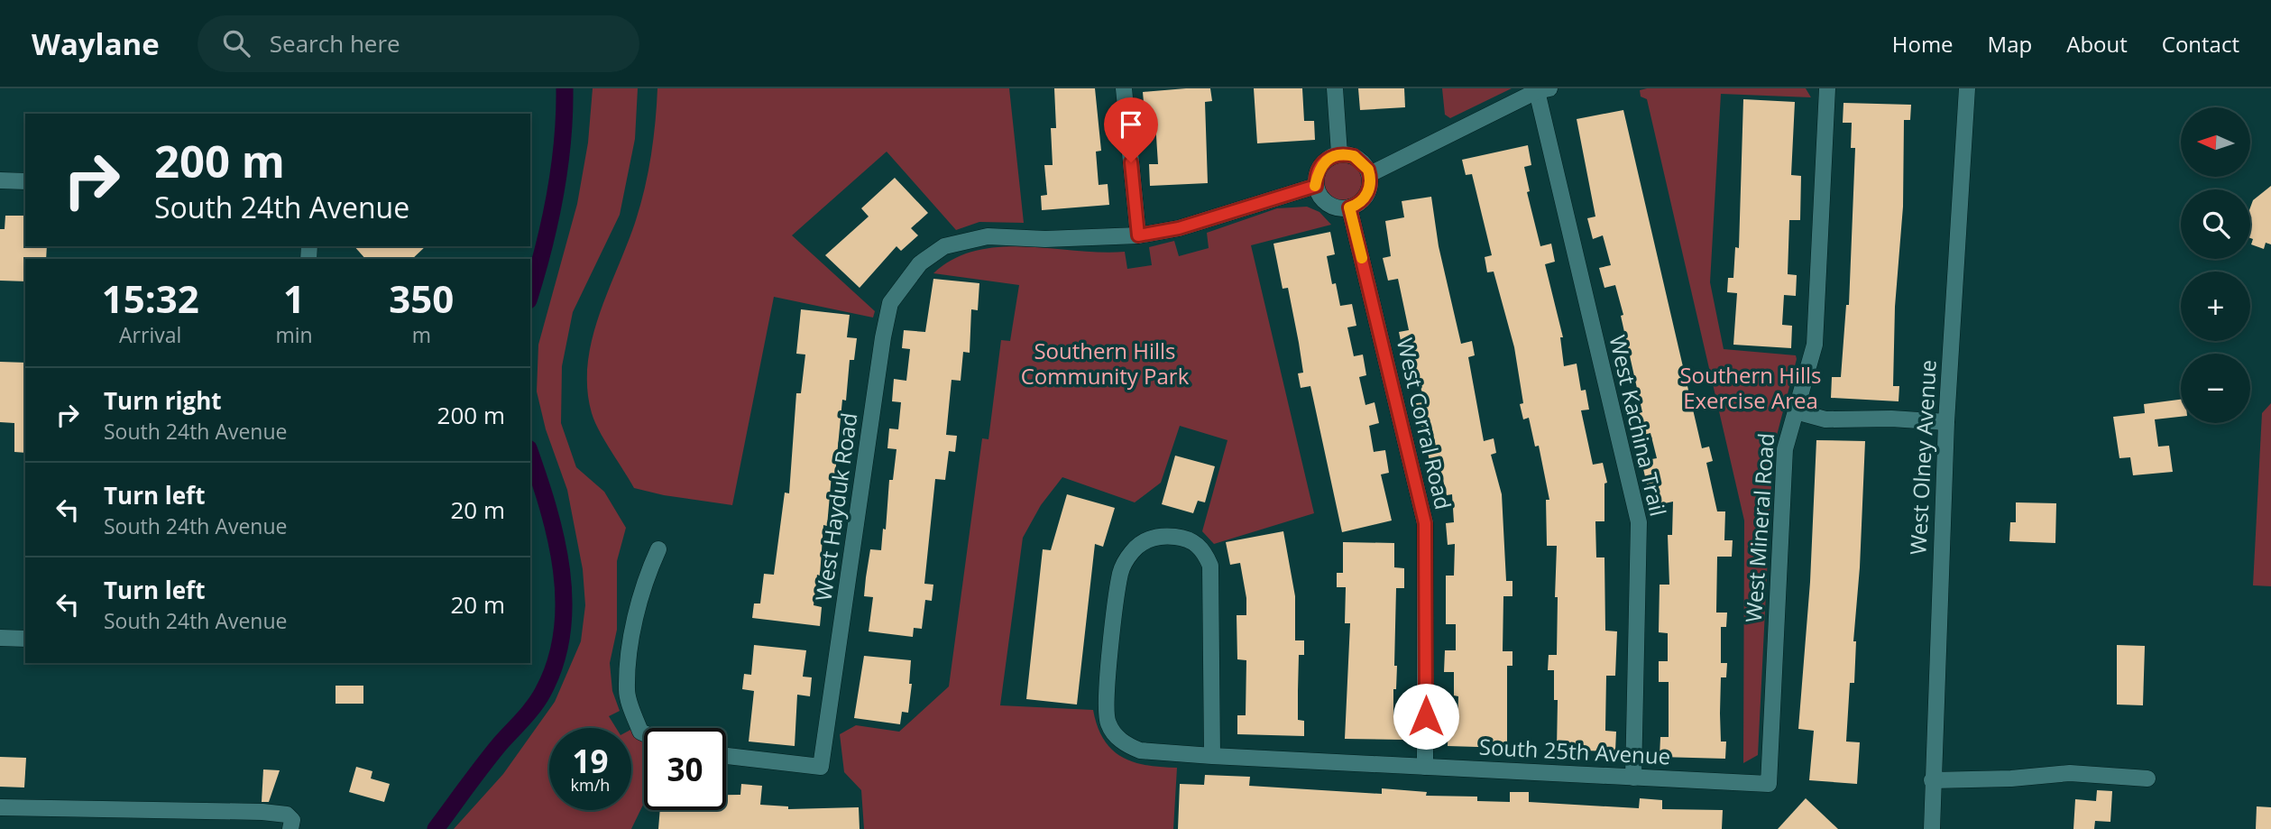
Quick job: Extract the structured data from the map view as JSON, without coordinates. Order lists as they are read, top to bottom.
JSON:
{
  "streets": {
    "street": [
      "West Corral Road",
      "West Kachina Trail",
      "West Olney Avenue",
      "West Hayduk Road",
      "West Mineral Road",
      "South 25th Avenue"
    ]
  },
  "crossings": [
    ["West Corral Road", "West Hayduk Road"],
    ["West Corral Road", "South 25th Avenue"],
    ["West Kachina Trail", "South 25th Avenue"],
    ["West Mineral Road", "South 25th Avenue"]
  ],
  "parks": ["Southern Hills Community Park", "Southern Hills Exercise Area"],
  "north": "left",
  "page": {
    "header": "Waylane",
    "search": "Search here",
    "nav": [
      "Home",
      "Map",
      "About",
      "Contact"
    ],
    "map_buttons": ["+", "−"],
    "turn": ["200 m", "South 24th Avenue"],
    "eta": [
      "15:32",
      "Arrival",
      "1",
      "min",
      "350",
      "m"
    ],
    "list": [
      {
        "name": "Turn right",
        "note": "South 24th Avenue",
        "value": "200 m"
      },
      {
        "name": "Turn left",
        "note": "South 24th Avenue",
        "value": "20 m"
      },
      {
        "name": "Turn left",
        "note": "South 24th Avenue",
        "value": "20 m"
      }
    ],
    "speed": "19 km/h",
    "limit": "30"
  }
}
